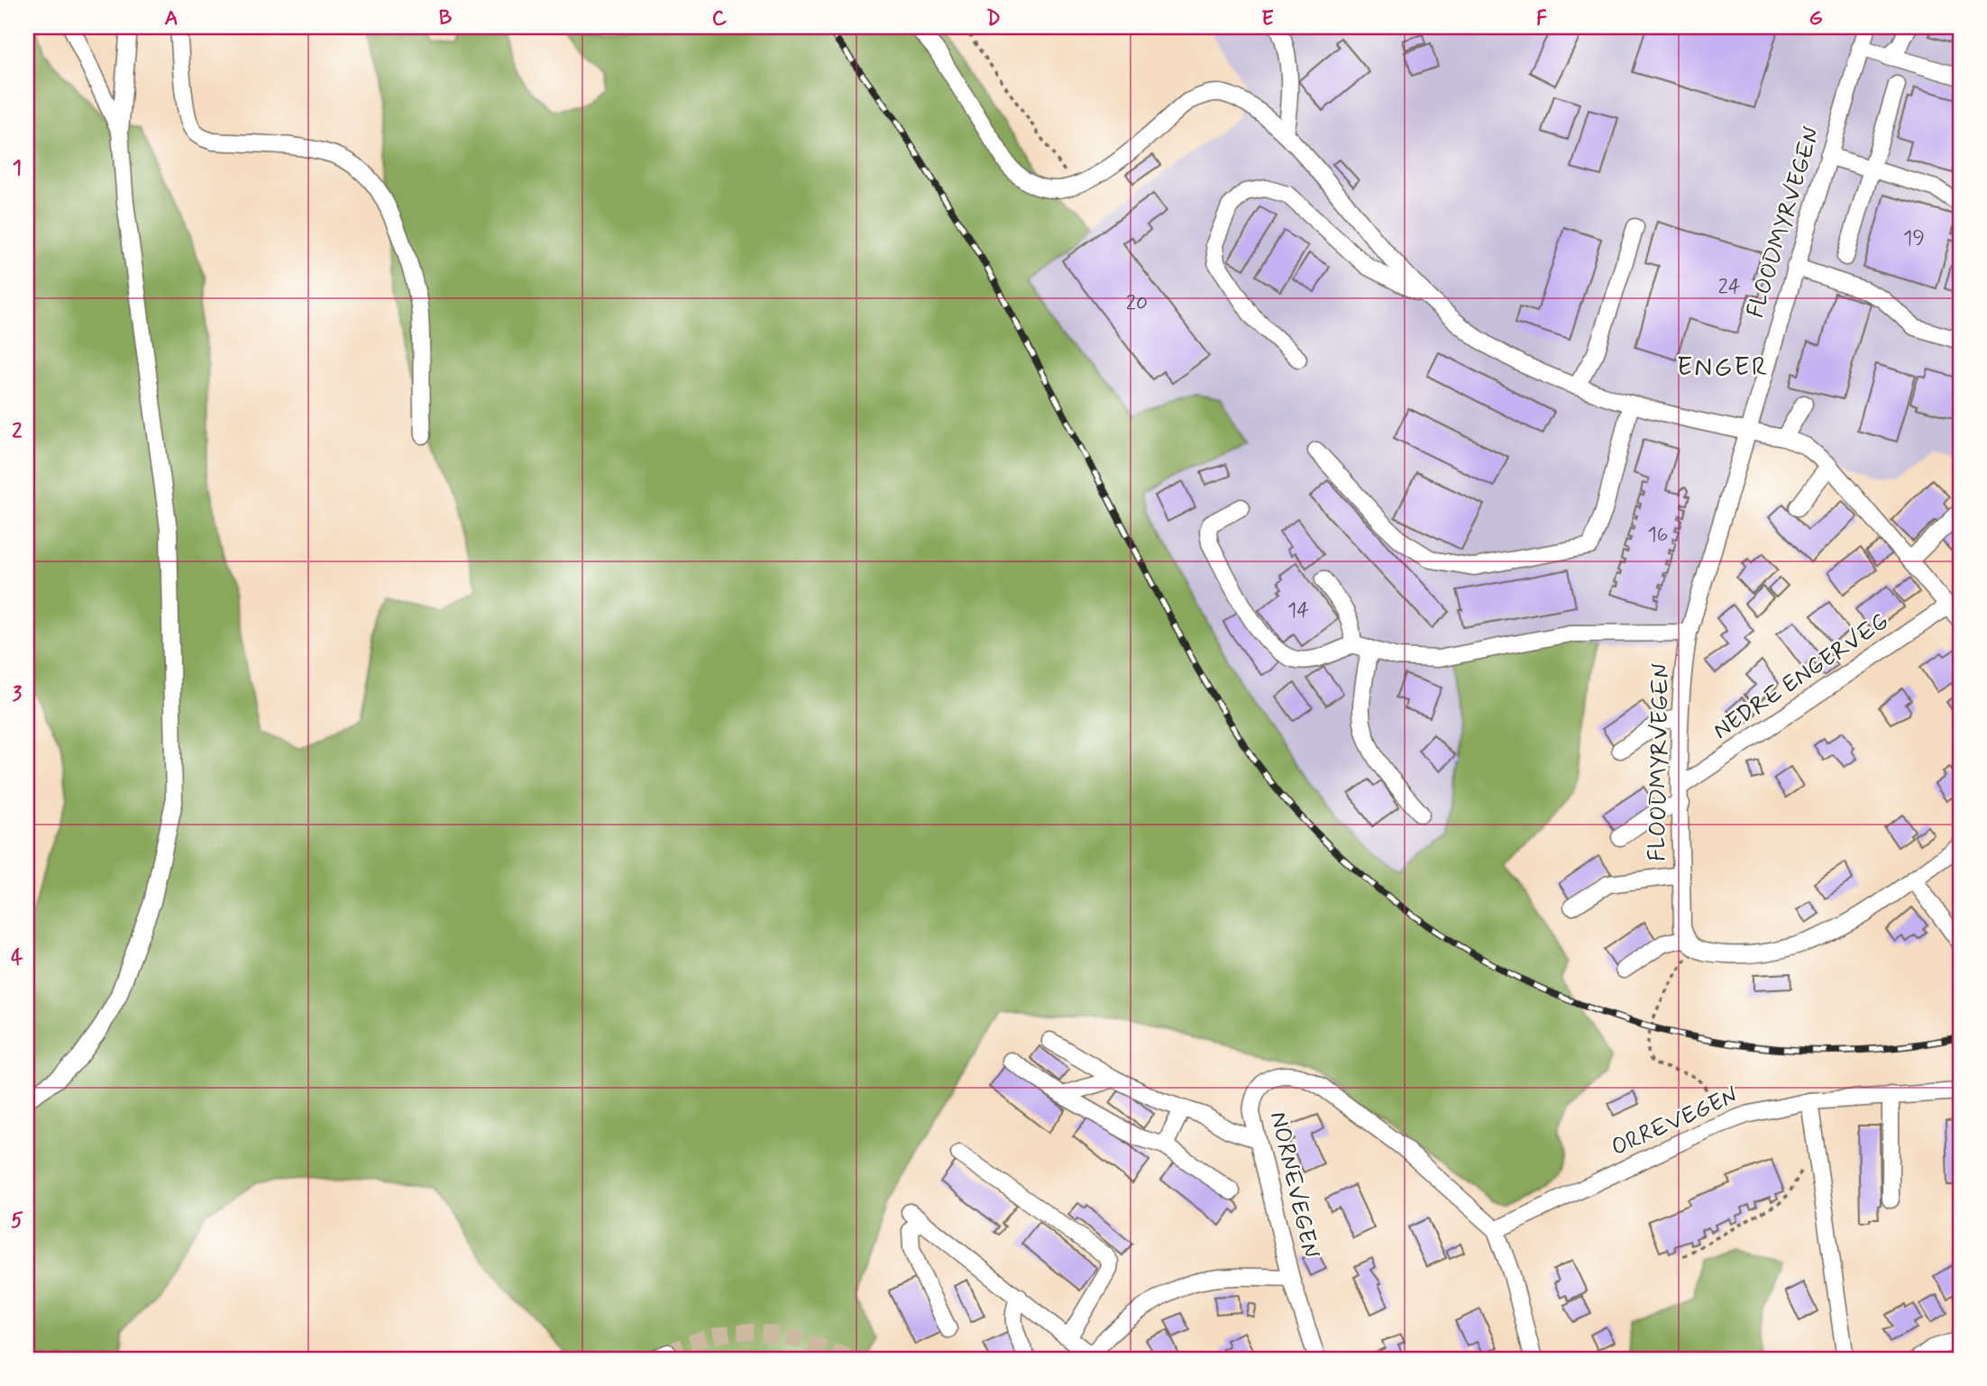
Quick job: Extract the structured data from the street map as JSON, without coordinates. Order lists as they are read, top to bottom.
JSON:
{
  "streets": {
    "street": [
      "FLOODMYRVEGEN",
      "NEDRE ENGERVEG",
      "ORREVEGEN",
      "NORNEVEGEN"
    ]
  },
  "crossings": [
    ["FLOODMYRVEGEN", "NEDRE ENGERVEG"],
    ["ORREVEGEN", "NORNEVEGEN"]
  ],
  "districts": ["ENGER"],
  "house_numbers": [
    "19",
    "24",
    "20",
    "16",
    "14"
  ],
  "grid": {
    "columns": [
      "A",
      "B",
      "C",
      "D",
      "E",
      "F",
      "G"
    ],
    "rows": [
      "1",
      "2",
      "3",
      "4",
      "5"
    ]
  }
}
